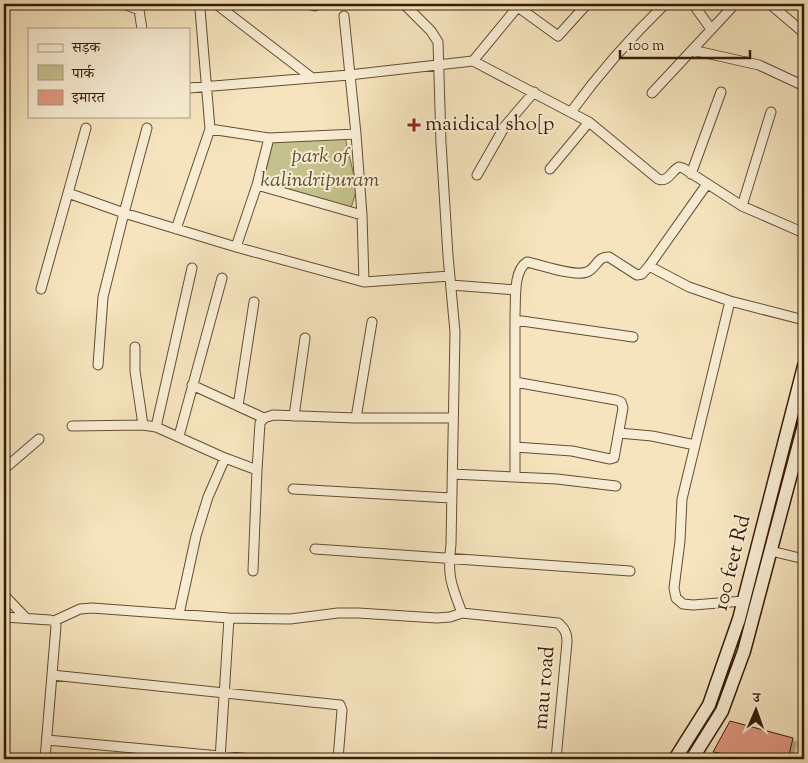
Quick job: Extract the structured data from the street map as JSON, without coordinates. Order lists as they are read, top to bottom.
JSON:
{
  "streets": {
    "main road": ["100 feet Rd"],
    "street": ["mau road"]
  },
  "parks": ["park of kalindripuram"],
  "places": {
    "health": ["maidical sho[p"]
  },
  "legend": ["सड़क", "पार्क", "इमारत"],
  "scale_bar": "100 m",
  "north": "top"
}
